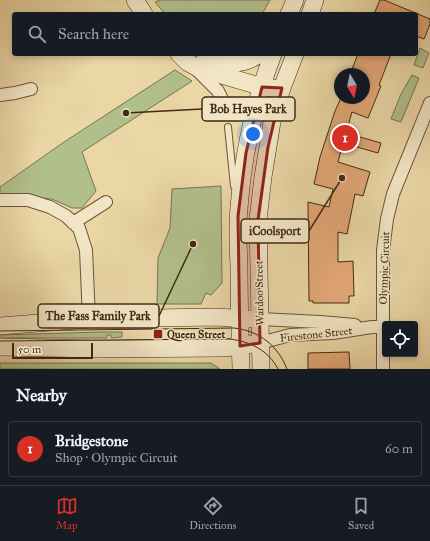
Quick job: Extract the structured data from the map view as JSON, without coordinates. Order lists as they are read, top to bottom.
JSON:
{
  "streets": {
    "street": ["Olympic Circuit", "Wardoo Street", "Firestone Street"]
  },
  "crossings": [
    ["Olympic Circuit", "Firestone Street"],
    ["Wardoo Street", "Firestone Street"]
  ],
  "places": {
    "other": ["Bob Hayes Park", "iCoolsport", "The Fass Family Park"],
    "transit": ["Queen Street"]
  },
  "scale_bar": "50 m",
  "north": "bottom",
  "page": {
    "search": "Search here",
    "pins": "1",
    "scale": "50 m",
    "heading": "Nearby",
    "list": [
      {
        "mark": "1",
        "name": "Bridgestone",
        "note": "Shop · Olympic Circuit",
        "value": "60 m"
      }
    ],
    "nav": ["Map", "Directions", "Saved"]
  }
}
